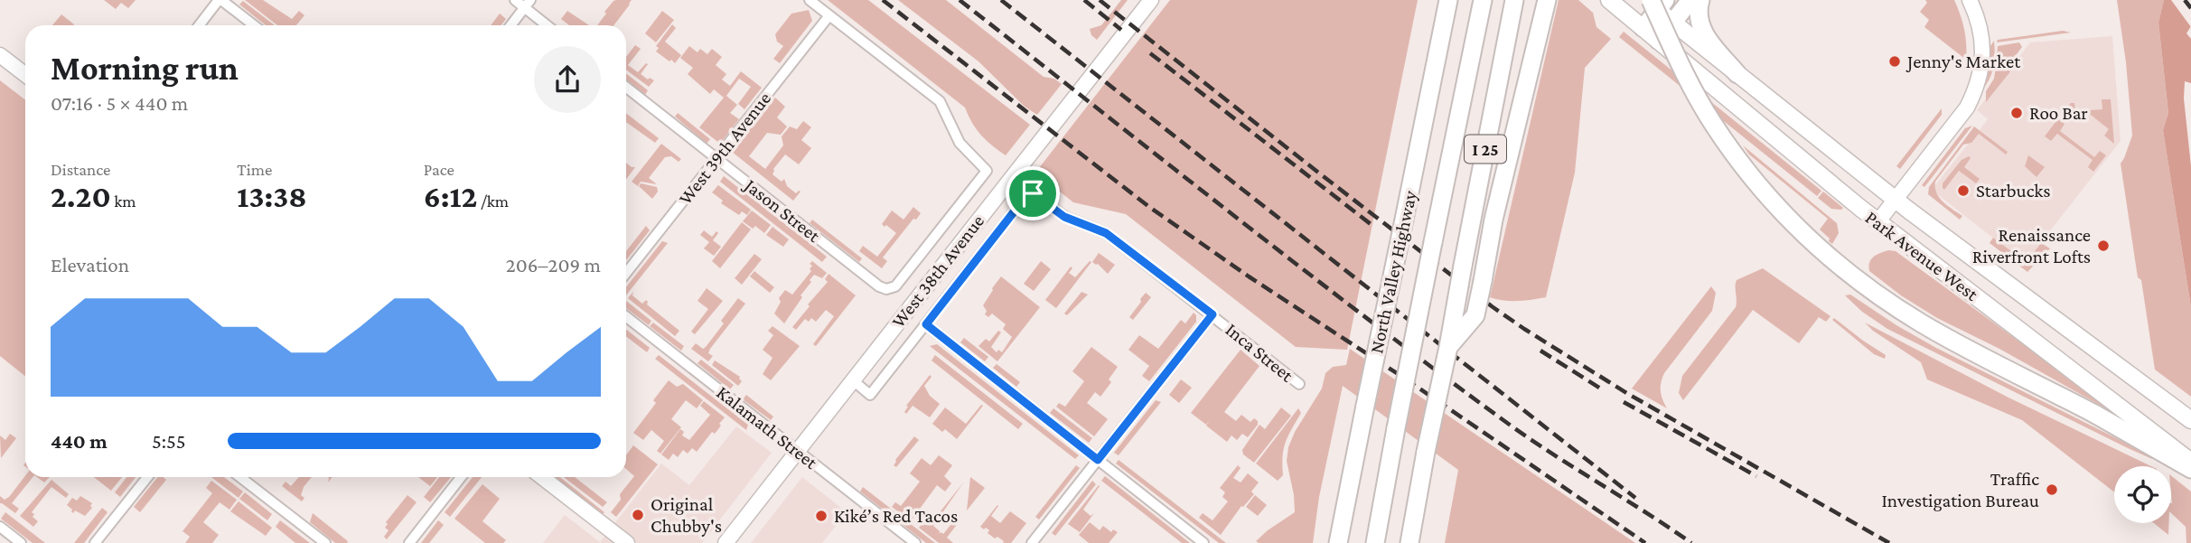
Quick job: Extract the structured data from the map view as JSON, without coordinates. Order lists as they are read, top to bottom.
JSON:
{
  "streets": {
    "highway": ["I 25", "North Valley Highway"],
    "main road": ["Park Avenue West", "West 38th Avenue"],
    "street": [
      "West 39th Avenue",
      "Jason Street",
      "Inca Street",
      "Kalamath Street"
    ]
  },
  "crossings": [
    ["West 39th Avenue", "Jason Street"],
    ["West 38th Avenue", "Inca Street"],
    ["West 38th Avenue", "Kalamath Street"]
  ],
  "places": [
    "Jenny's Market",
    "Roo Bar",
    "Starbucks",
    "Renaissance Riverfront Lofts",
    "Traffic Investigation Bureau",
    "Original Chubby's",
    "Kiké’s Red Tacos"
  ],
  "page": {
    "heading": ["Morning run", "07:16 · 5 × 440 m"],
    "stats": [
      ["Distance", "2.20 km"],
      ["Time", "13:38"],
      ["Pace", "6:12 /km"]
    ],
    "chart": ["Elevation", "206–209 m"],
    "list": [
      {
        "name": "440 m",
        "note": "5:55"
      }
    ]
  }
}
